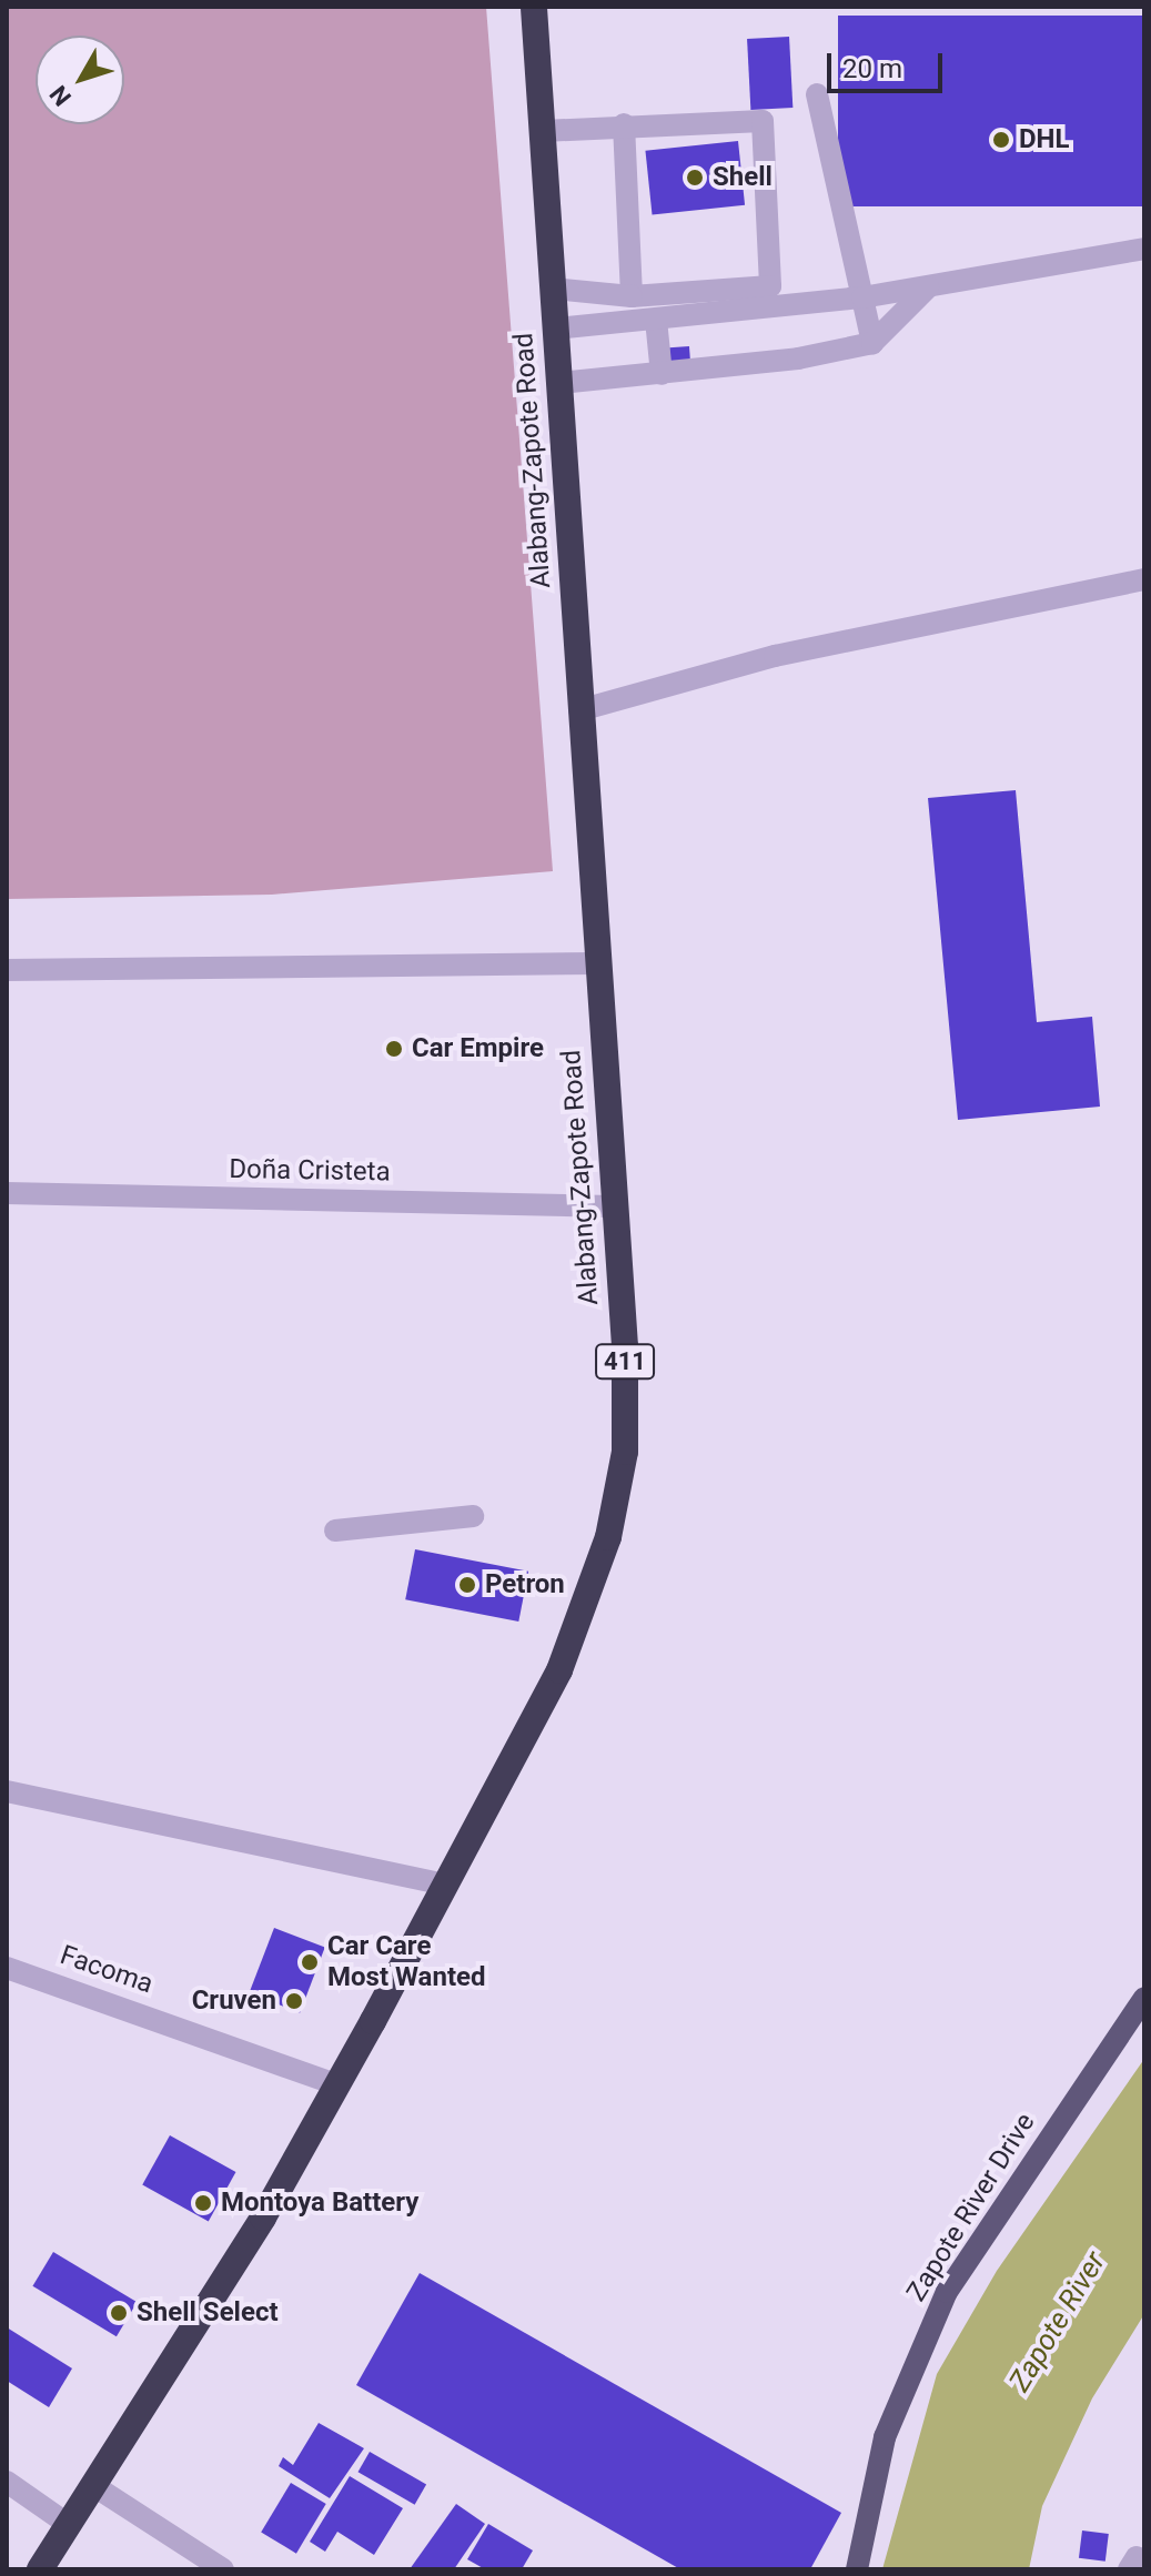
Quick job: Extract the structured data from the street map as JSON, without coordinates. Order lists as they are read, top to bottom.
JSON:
{
  "streets": {
    "highway": ["Alabang-Zapote Road", "411"],
    "main road": ["Zapote River Drive"],
    "street": ["Doña Cristeta", "Facoma"]
  },
  "crossings": [
    ["Alabang-Zapote Road", "Doña Cristeta"],
    ["Alabang-Zapote Road", "Facoma"]
  ],
  "water": ["Zapote River"],
  "places": [
    "DHL",
    "Shell",
    "Car Empire",
    "Petron",
    "Car Care Most Wanted",
    "Cruven",
    "Montoya Battery",
    "Shell Select"
  ],
  "scale_bar": "20 m",
  "north": "bottom left"
}
